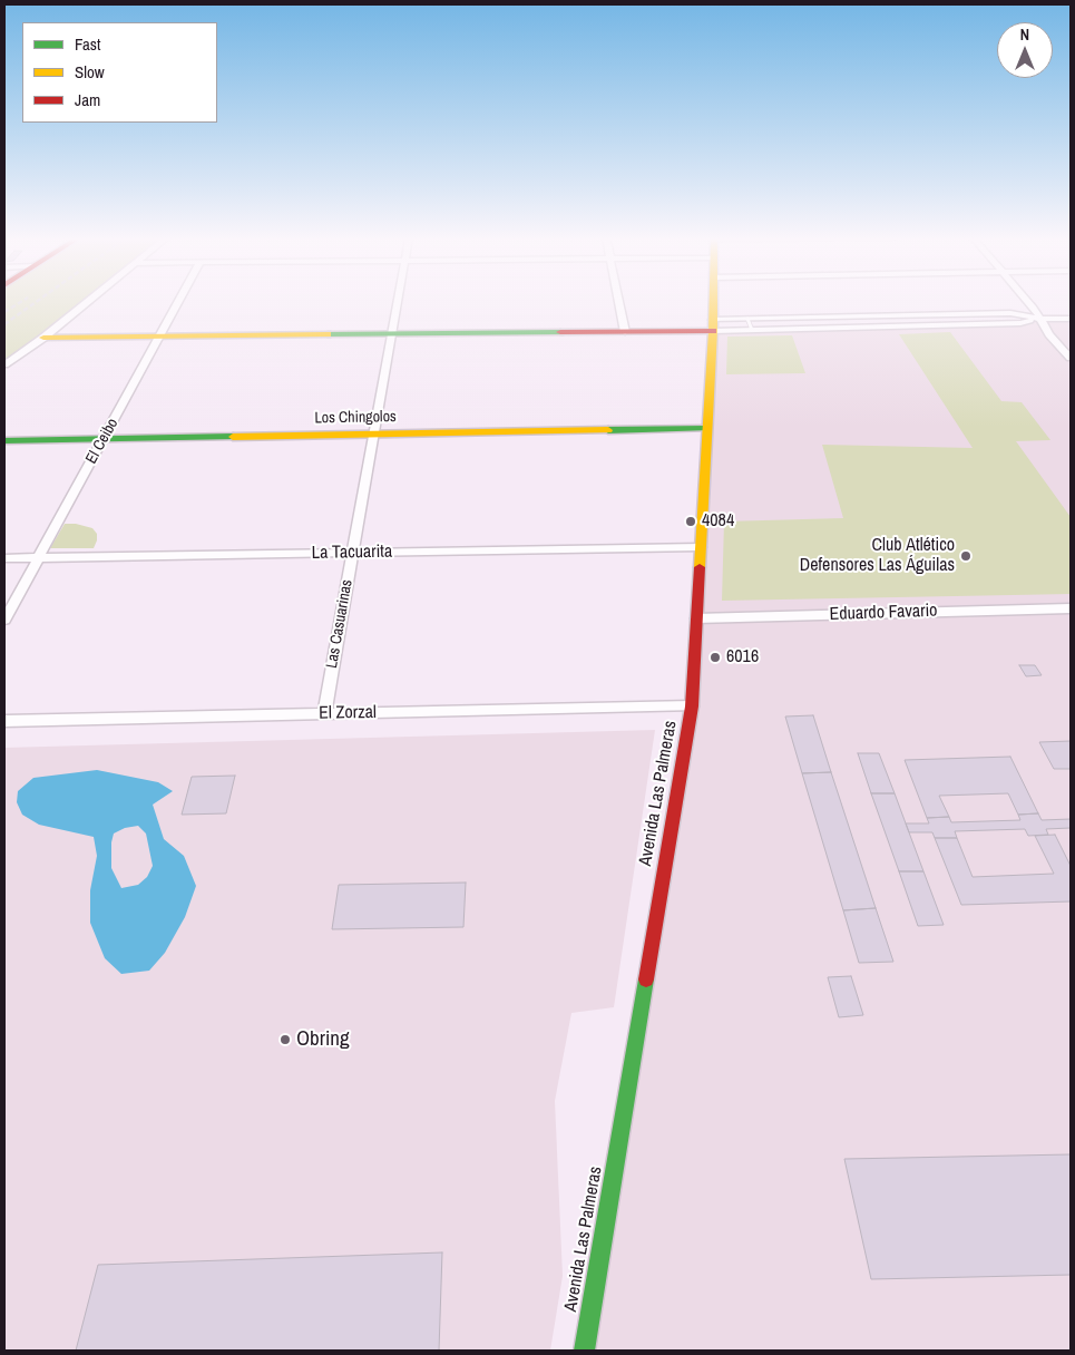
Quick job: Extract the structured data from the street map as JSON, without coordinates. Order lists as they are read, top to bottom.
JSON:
{
  "streets": {
    "street": [
      "Los Chingolos",
      "El Ceibo",
      "La Tacuarita",
      "Eduardo Favario",
      "Las Casuarinas",
      "El Zorzal",
      "Avenida Las Palmeras"
    ]
  },
  "crossings": [
    ["Los Chingolos", "El Ceibo"],
    ["Los Chingolos", "Las Casuarinas"],
    ["Los Chingolos", "Avenida Las Palmeras"],
    ["El Ceibo", "La Tacuarita"],
    ["La Tacuarita", "Las Casuarinas"],
    ["La Tacuarita", "Avenida Las Palmeras"],
    ["Eduardo Favario", "Avenida Las Palmeras"],
    ["Las Casuarinas", "El Zorzal"],
    ["El Zorzal", "Avenida Las Palmeras"]
  ],
  "places": [
    "4084",
    "Club Atlético Defensores Las Águilas",
    "6016",
    "Obring"
  ],
  "legend": ["Fast", "Slow", "Jam"],
  "north": "top"
}
